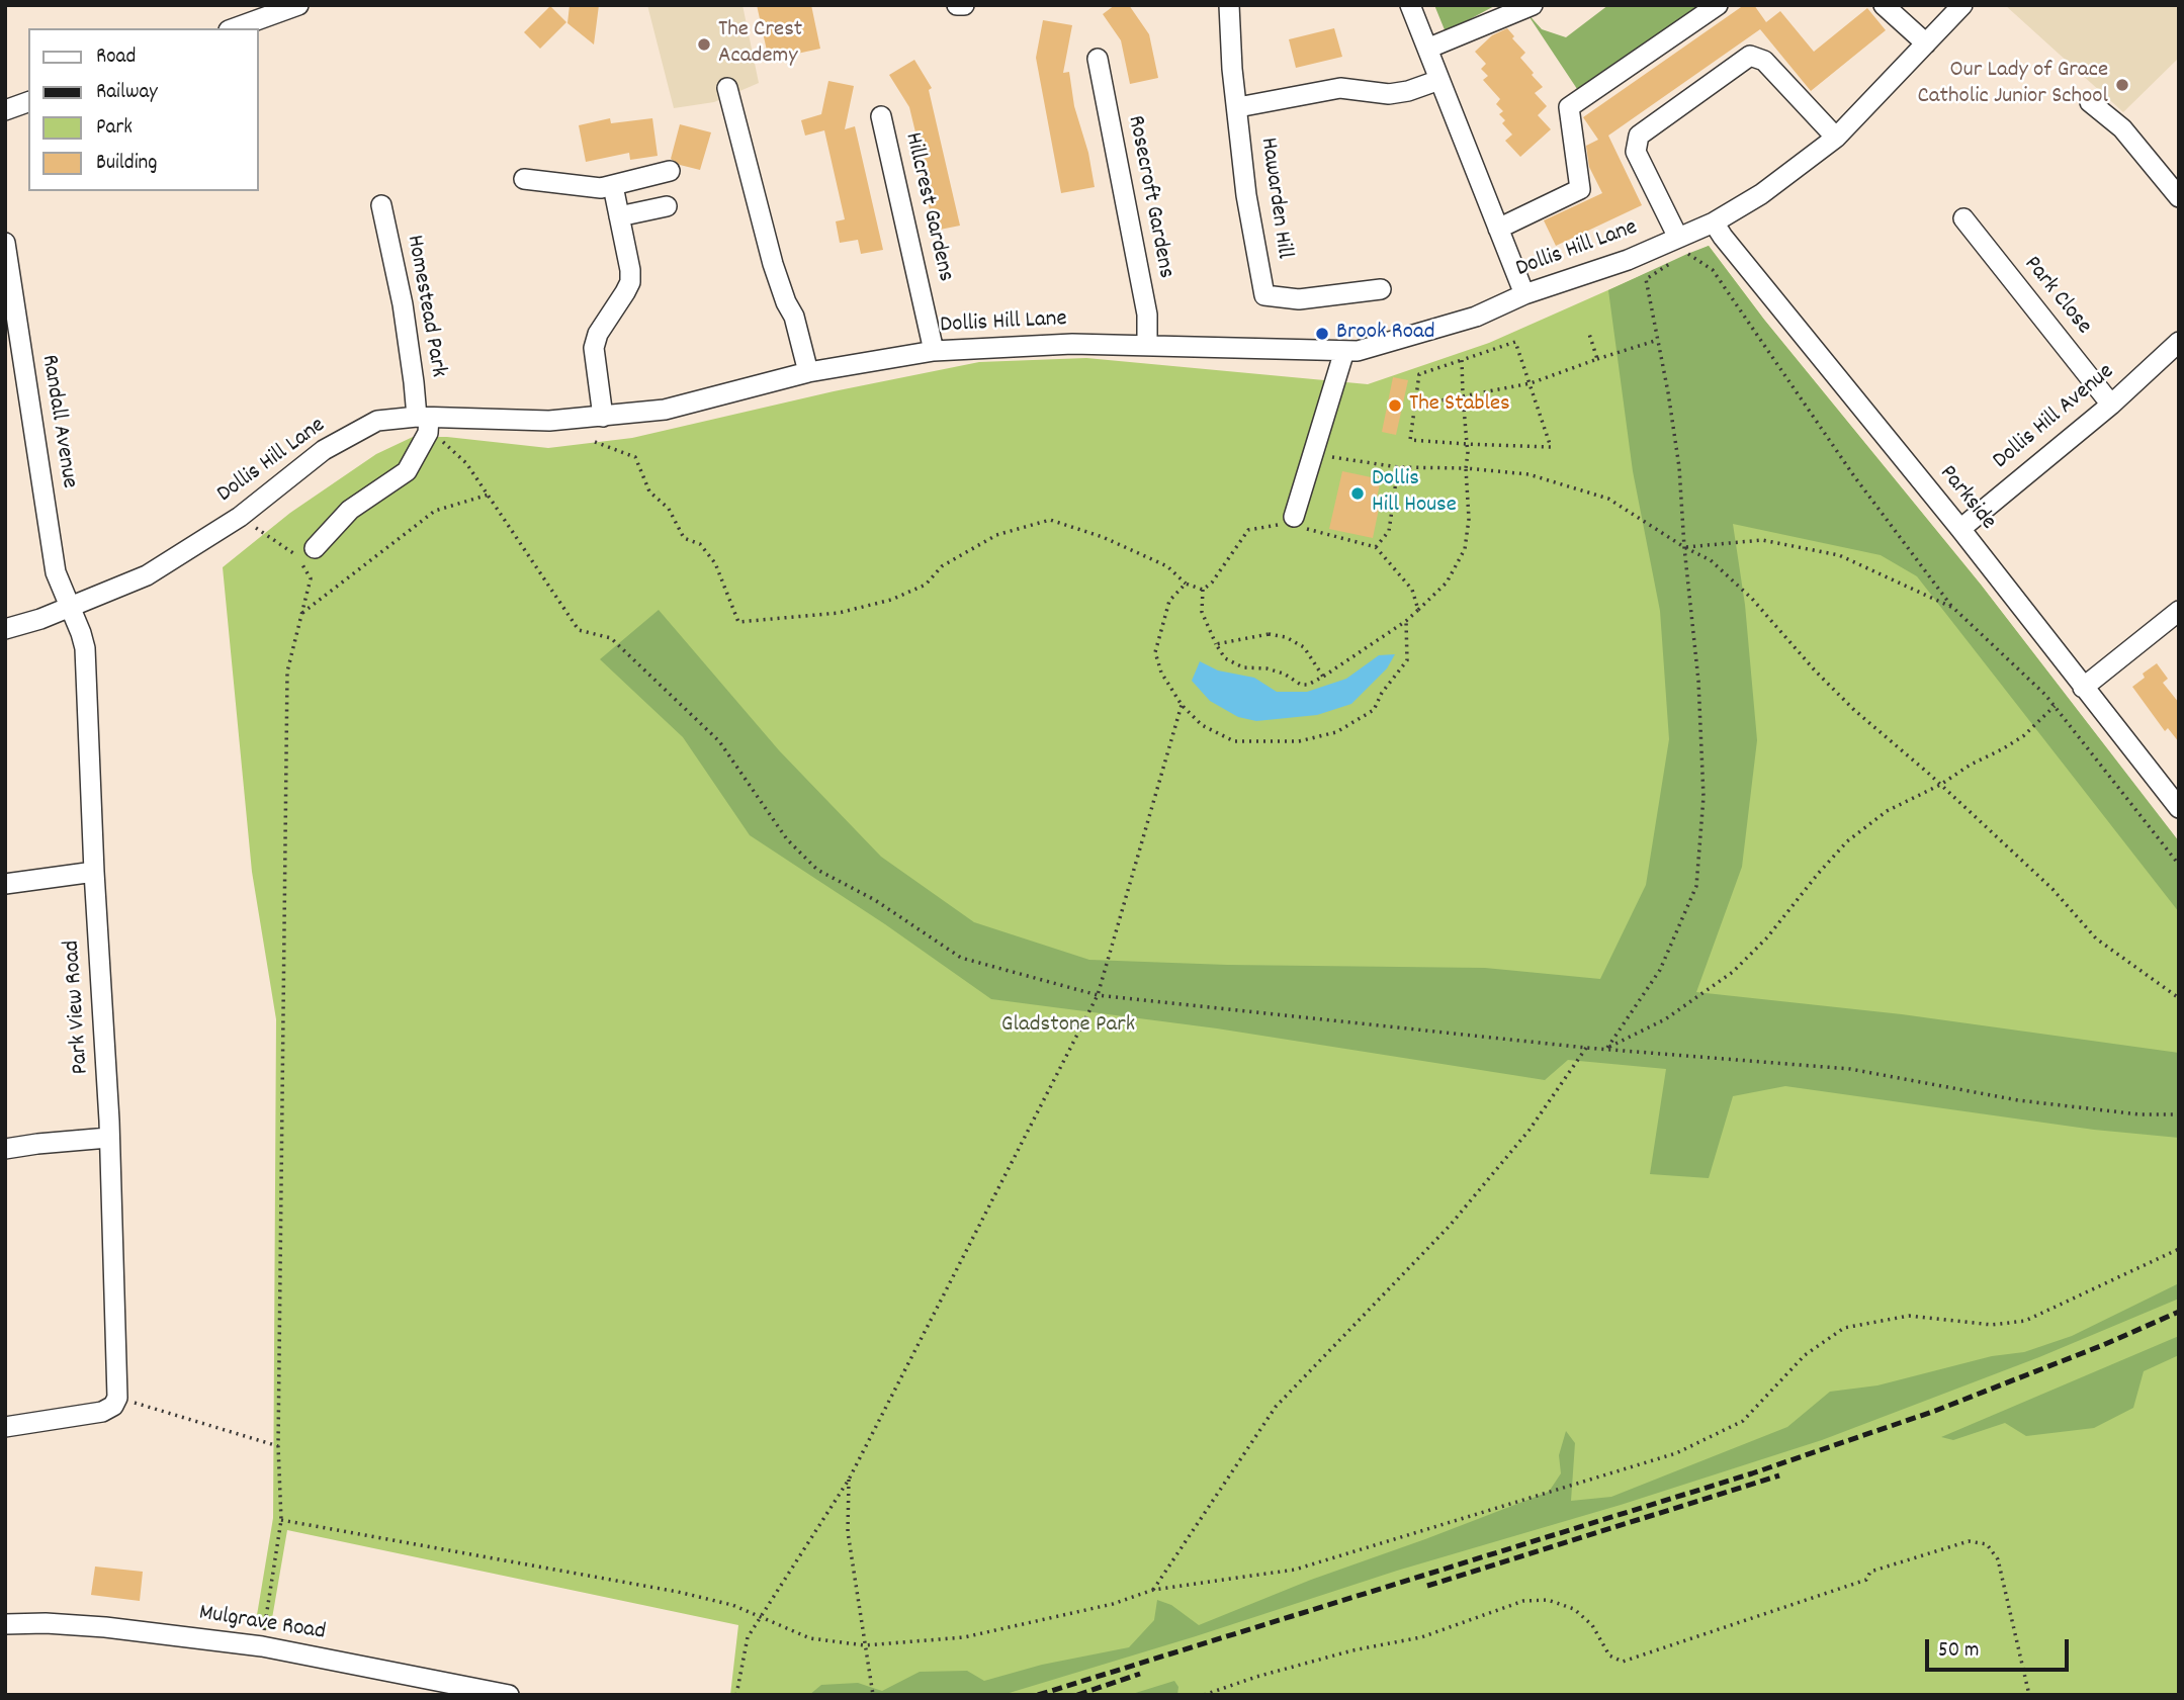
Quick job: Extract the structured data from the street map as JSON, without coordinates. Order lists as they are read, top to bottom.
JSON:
{
  "streets": {
    "street": [
      "Rosecroft Gardens",
      "Hawarden Hill",
      "Hillcrest Gardens",
      "Dollis Hill Lane",
      "Park Close",
      "Homestead Park",
      "Dollis Hill Avenue",
      "Randall Avenue",
      "Parkside",
      "Park View Road",
      "Mulgrave Road"
    ]
  },
  "crossings": [
    ["Rosecroft Gardens", "Dollis Hill Lane"],
    ["Hillcrest Gardens", "Dollis Hill Lane"],
    ["Dollis Hill Lane", "Homestead Park"],
    ["Dollis Hill Lane", "Randall Avenue"],
    ["Dollis Hill Lane", "Parkside"],
    ["Dollis Hill Lane", "Park View Road"],
    ["Park Close", "Dollis Hill Avenue"],
    ["Dollis Hill Avenue", "Parkside"],
    ["Randall Avenue", "Park View Road"]
  ],
  "parks": ["Gladstone Park"],
  "places": [
    "The Crest Academy",
    "Our Lady of Grace Catholic Junior School",
    "Brook Road",
    "The Stables",
    "Dollis Hill House"
  ],
  "legend": [
    "Road",
    "Railway",
    "Park",
    "Building"
  ],
  "scale_bar": "50 m"
}
